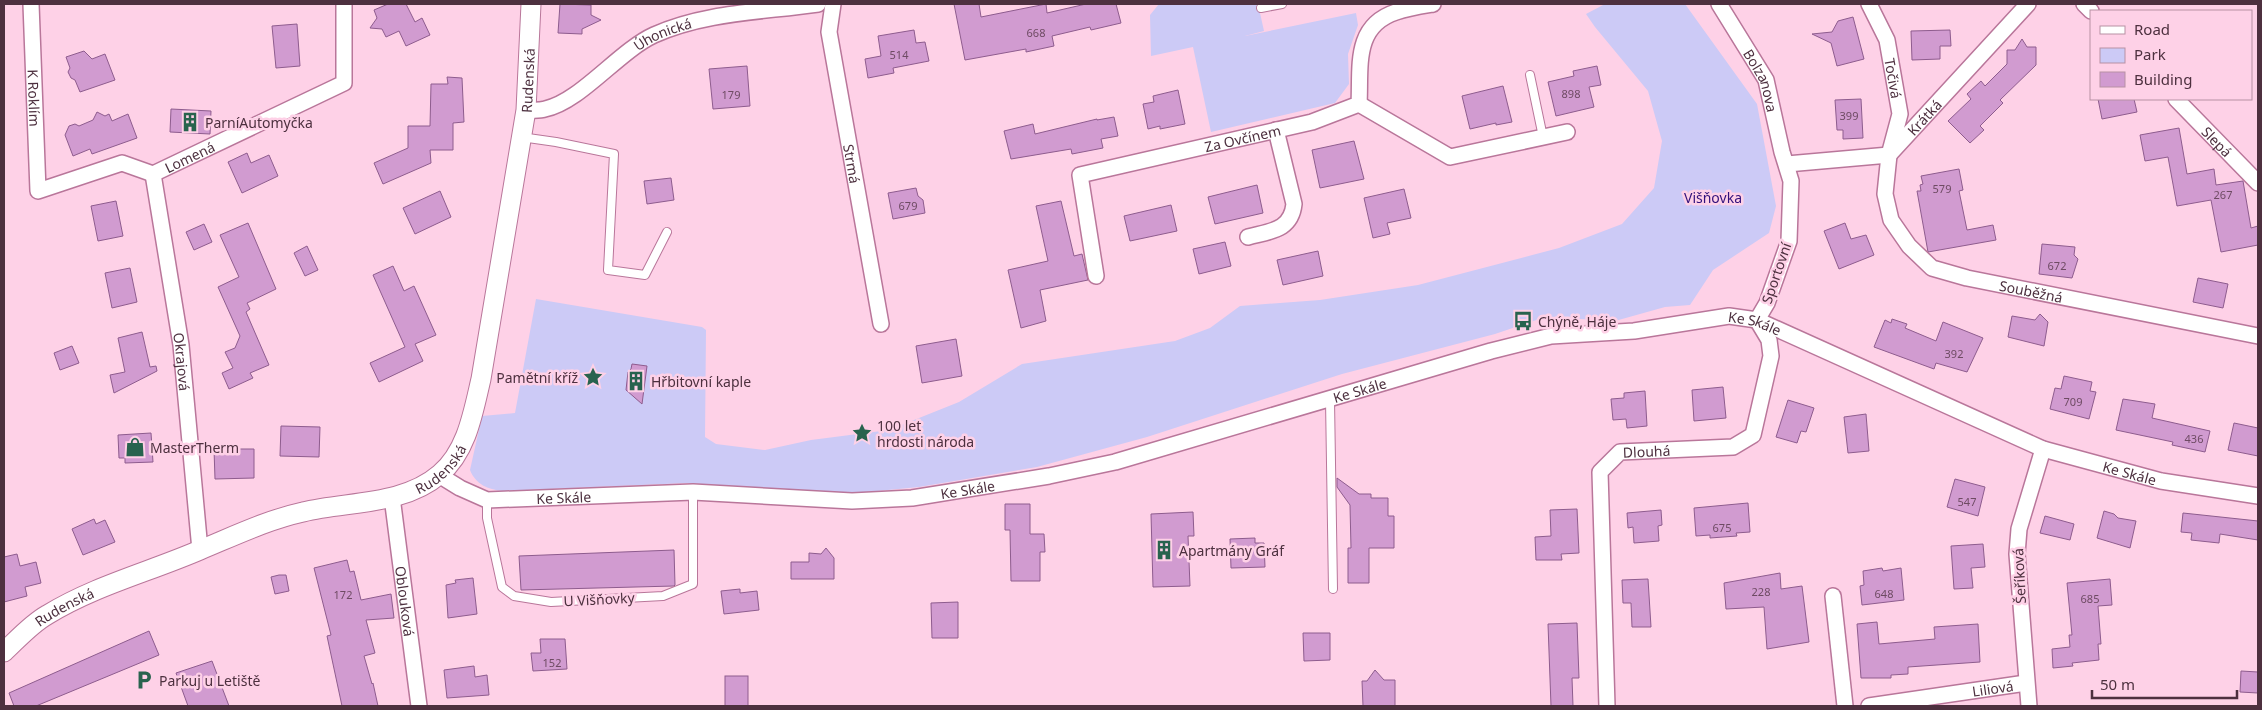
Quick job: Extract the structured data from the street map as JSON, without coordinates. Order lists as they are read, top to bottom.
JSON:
{
  "streets": {
    "street": [
      "Úhonická",
      "Točivá",
      "Rudenská",
      "Bolzanova",
      "K Roklím",
      "Krátká",
      "Za Ovčínem",
      "Slepá",
      "Lomená",
      "Strmá",
      "Sportovní",
      "Souběžná",
      "Ke Skále",
      "Okrajová",
      "Dlouhá",
      "Šeříková",
      "Oblouková",
      "Liliová"
    ],
    "lane": ["U Višňovky"]
  },
  "crossings": [
    ["Úhonická", "Rudenská"],
    ["Točivá", "Krátká"],
    ["Točivá", "Souběžná"],
    ["Rudenská", "Ke Skále"],
    ["Rudenská", "Okrajová"],
    ["Rudenská", "Oblouková"],
    ["Bolzanova", "Sportovní"],
    ["K Roklím", "Lomená"],
    ["Krátká", "Souběžná"],
    ["Lomená", "Okrajová"],
    ["Sportovní", "Ke Skále"],
    ["Sportovní", "Dlouhá"],
    ["Ke Skále", "Dlouhá"],
    ["Ke Skále", "Šeříková"],
    ["Ke Skále", "U Višňovky"],
    ["Šeříková", "Liliová"]
  ],
  "parks": ["Višňovka"],
  "places": {
    "building": ["ParníAutomyčka", "Hřbitovní kaple", "Apartmány Gráf"],
    "bus stop": ["Chýně, Háje"],
    "place": ["Pamětní kříž", "100 let hrdosti národa"],
    "shop": ["MasterTherm"],
    "parking": ["Parkuj u Letiště"]
  },
  "house_numbers": [
    "668",
    "514",
    "898",
    "179",
    "399",
    "579",
    "267",
    "679",
    "672",
    "392",
    "709",
    "436",
    "547",
    "675",
    "228",
    "648",
    "172",
    "685",
    "152"
  ],
  "legend": ["Road", "Park", "Building"],
  "scale_bar": "50 m"
}
